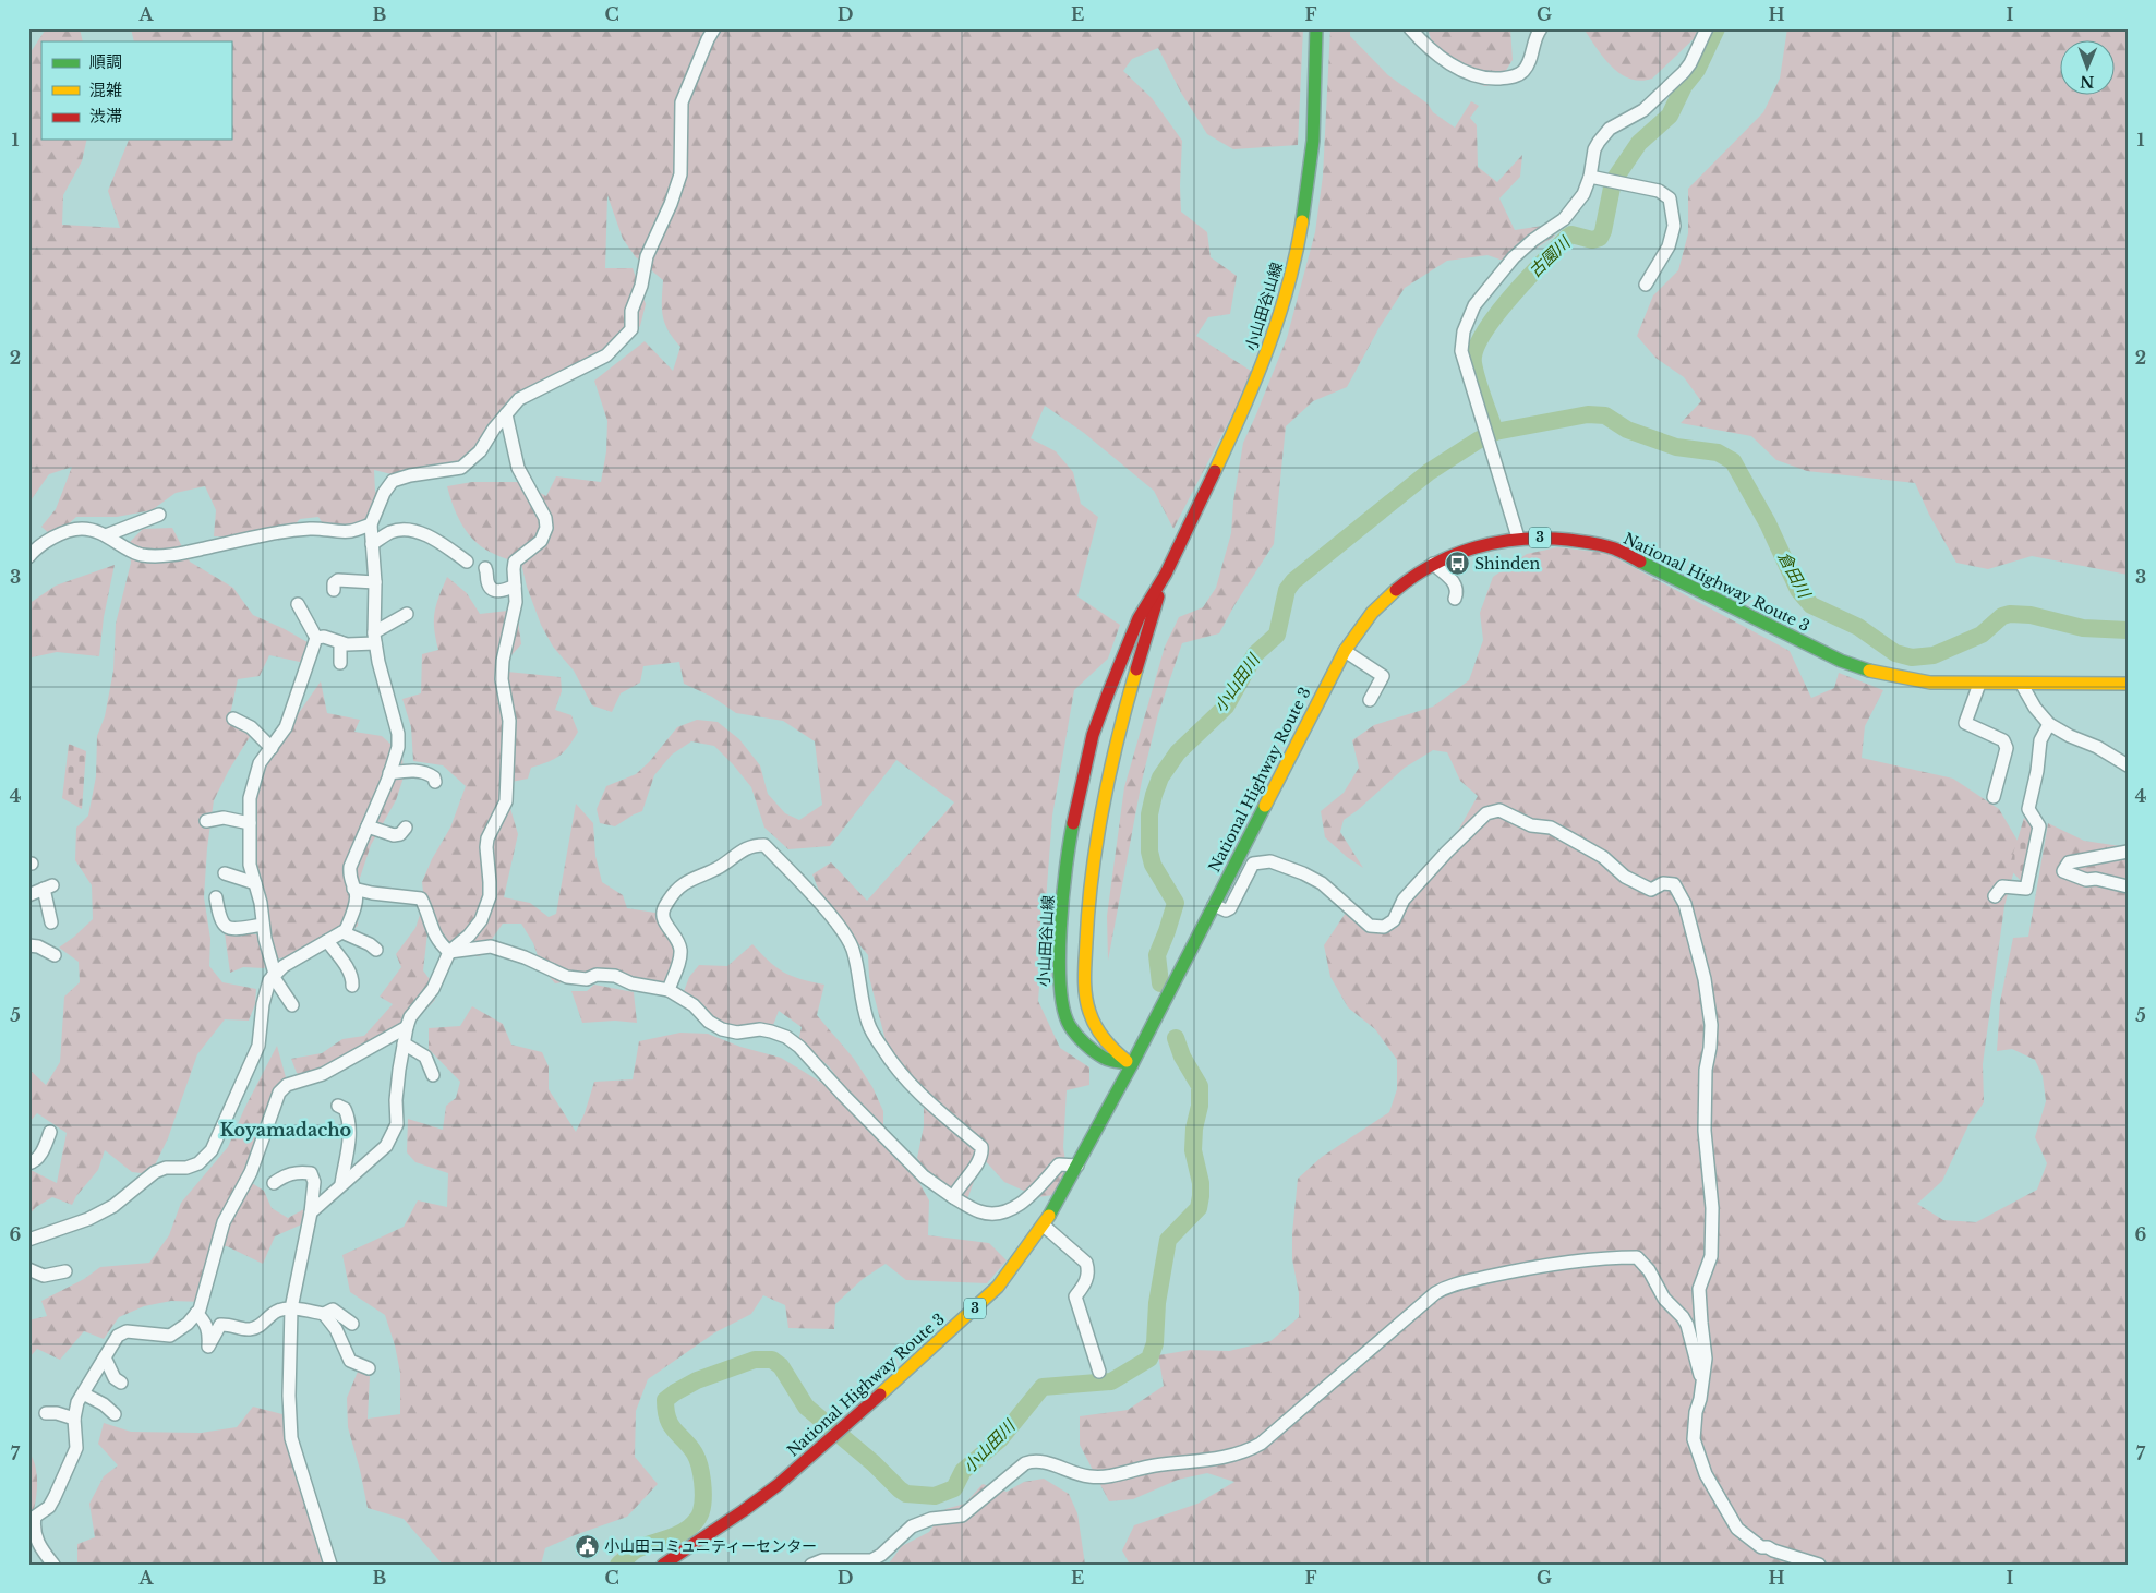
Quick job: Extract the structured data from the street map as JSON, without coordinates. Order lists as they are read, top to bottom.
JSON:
{
  "streets": {
    "main road": ["小山田谷山線", "3", "National Highway Route 3"]
  },
  "crossings": [
    ["小山田谷山線", "National Highway Route 3"]
  ],
  "districts": ["Koyamadacho"],
  "water": ["古園川", "倉田川", "小山田川"],
  "places": {
    "bus stop": ["Shinden"],
    "public building": ["小山田コミュニティーセンター"]
  },
  "legend": ["順調", "混雑", "渋滞"],
  "north": "bottom",
  "grid": {
    "columns": [
      "A",
      "B",
      "C",
      "D",
      "E",
      "F",
      "G",
      "H",
      "I"
    ],
    "rows": [
      "1",
      "2",
      "3",
      "4",
      "5",
      "6",
      "7"
    ]
  }
}
